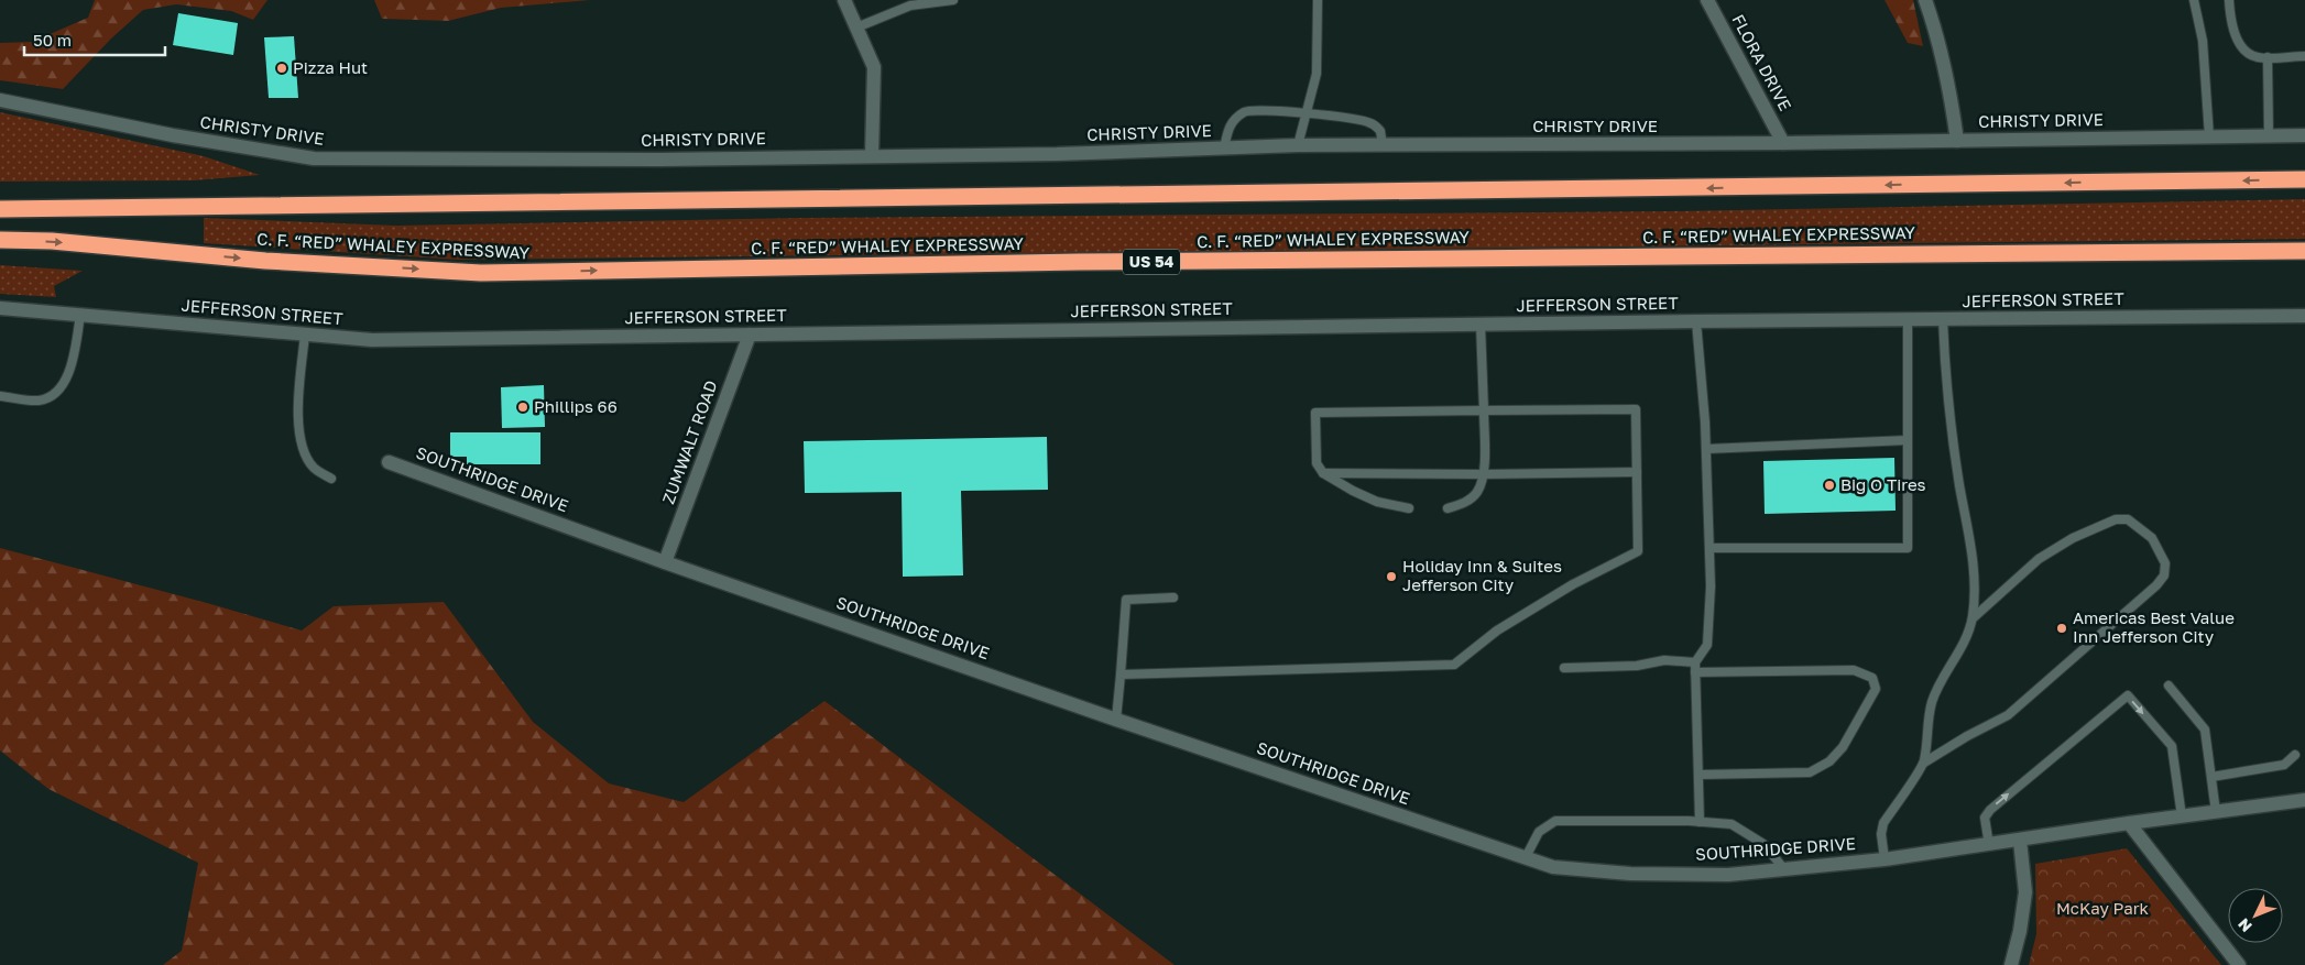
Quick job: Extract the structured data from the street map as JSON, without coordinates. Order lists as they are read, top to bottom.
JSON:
{
  "streets": {
    "highway": ["C. F. “RED” WHALEY EXPRESSWAY", "US 54"],
    "street": [
      "FLORA DRIVE",
      "CHRISTY DRIVE",
      "JEFFERSON STREET",
      "ZUMWALT ROAD",
      "SOUTHRIDGE DRIVE"
    ]
  },
  "crossings": [
    ["FLORA DRIVE", "CHRISTY DRIVE"],
    ["JEFFERSON STREET", "ZUMWALT ROAD"],
    ["ZUMWALT ROAD", "SOUTHRIDGE DRIVE"]
  ],
  "parks": ["McKay Park"],
  "places": [
    "Pizza Hut",
    "Phillips 66",
    "Big O Tires",
    "Holiday Inn & Suites Jefferson City",
    "Americas Best Value Inn Jefferson City"
  ],
  "scale_bar": "50 m",
  "north": "bottom left"
}
